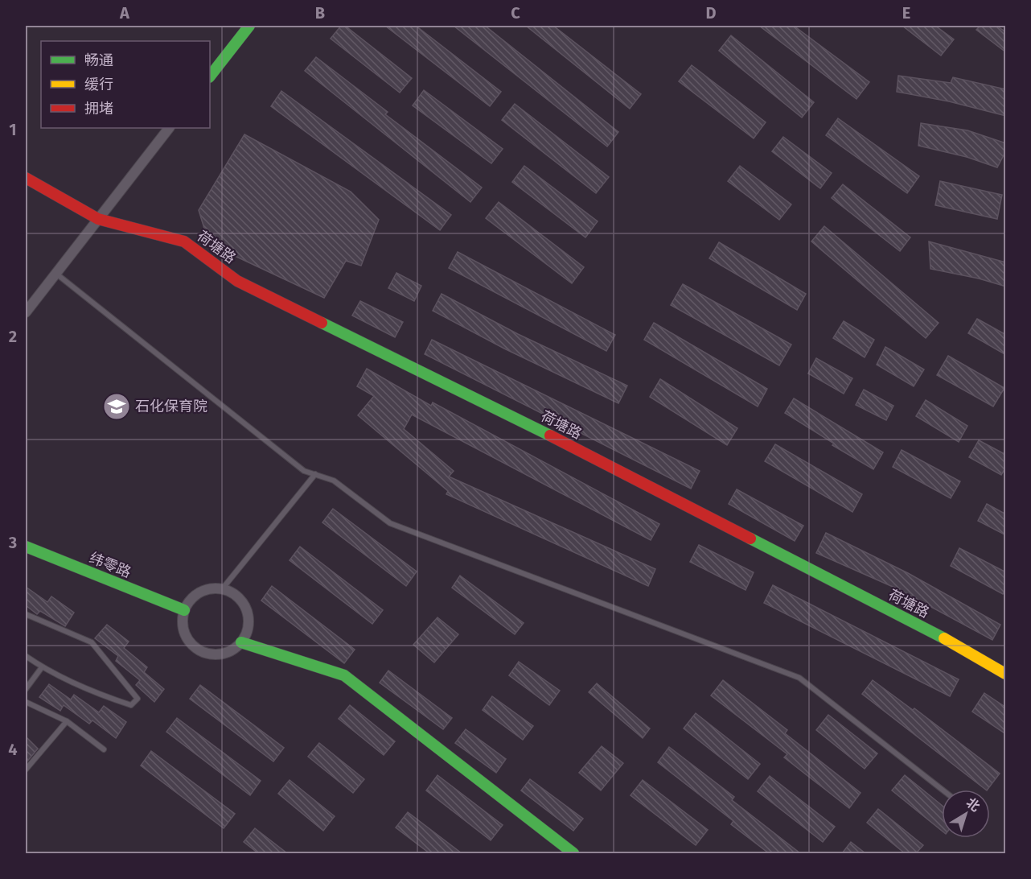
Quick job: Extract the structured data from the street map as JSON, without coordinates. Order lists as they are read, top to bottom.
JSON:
{
  "streets": {
    "street": ["荷塘路", "纬零路"]
  },
  "places": {
    "school or university": ["石化保育院"]
  },
  "legend": ["畅通", "缓行", "拥堵"],
  "north": "top right",
  "grid": {
    "columns": [
      "A",
      "B",
      "C",
      "D",
      "E"
    ],
    "rows": [
      "1",
      "2",
      "3",
      "4"
    ]
  }
}
